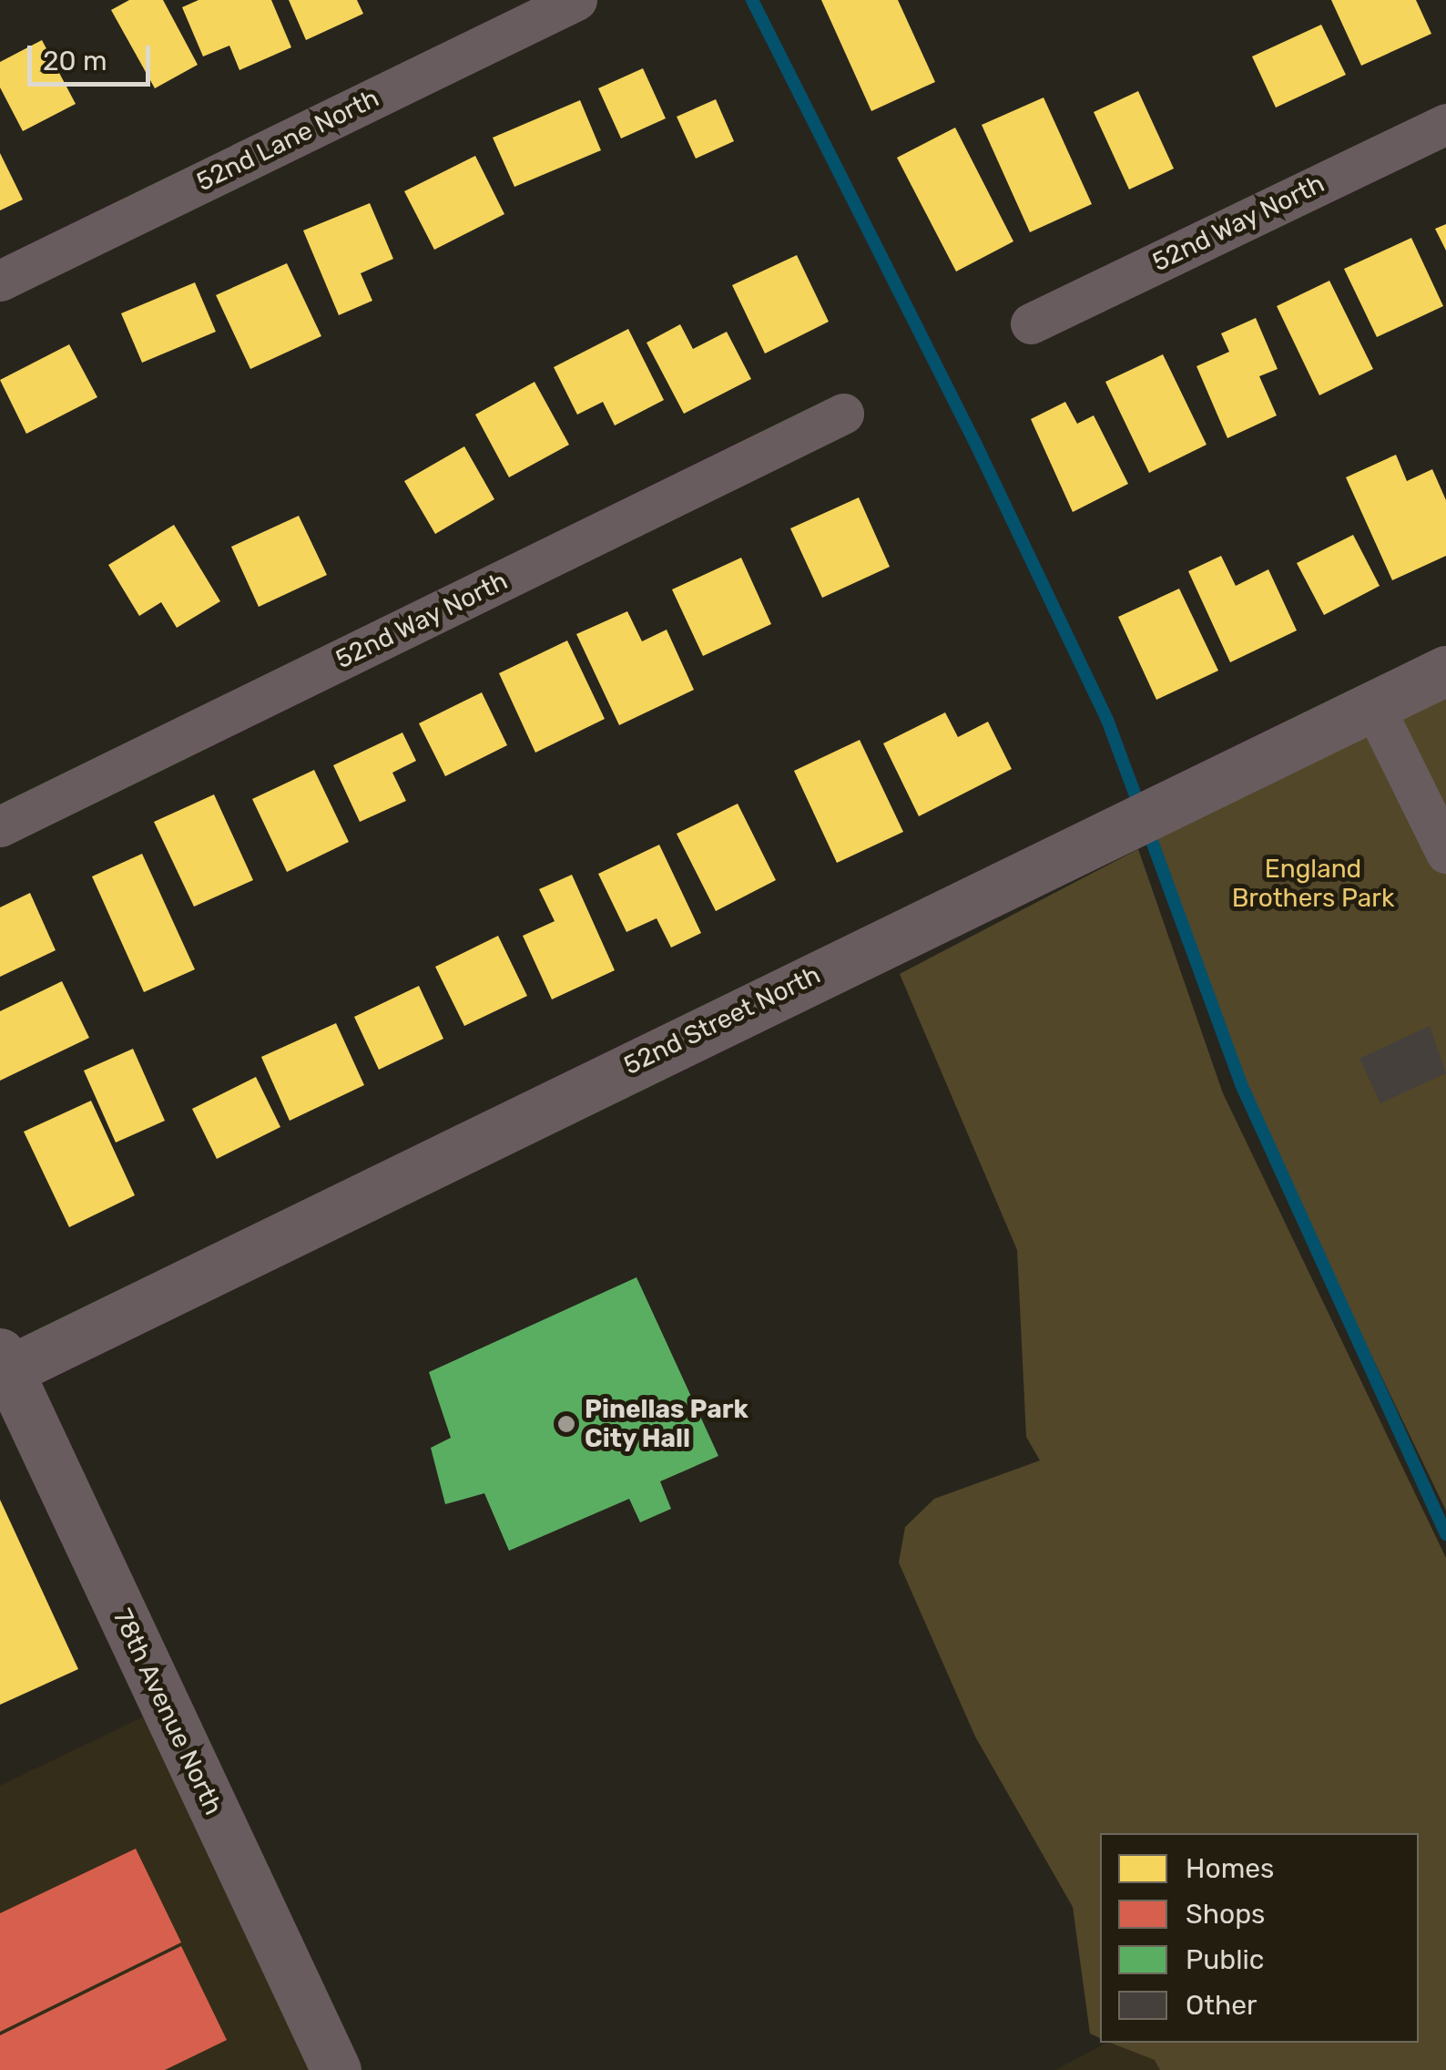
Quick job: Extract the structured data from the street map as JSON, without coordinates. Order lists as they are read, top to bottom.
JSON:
{
  "streets": {
    "street": [
      "52nd Lane North",
      "52nd Way North",
      "52nd Street North",
      "78th Avenue North"
    ]
  },
  "crossings": [
    ["52nd Street North", "78th Avenue North"]
  ],
  "parks": ["England Brothers Park"],
  "places": ["Pinellas Park City Hall"],
  "legend": [
    "Homes",
    "Shops",
    "Public",
    "Other"
  ],
  "scale_bar": "20 m"
}
